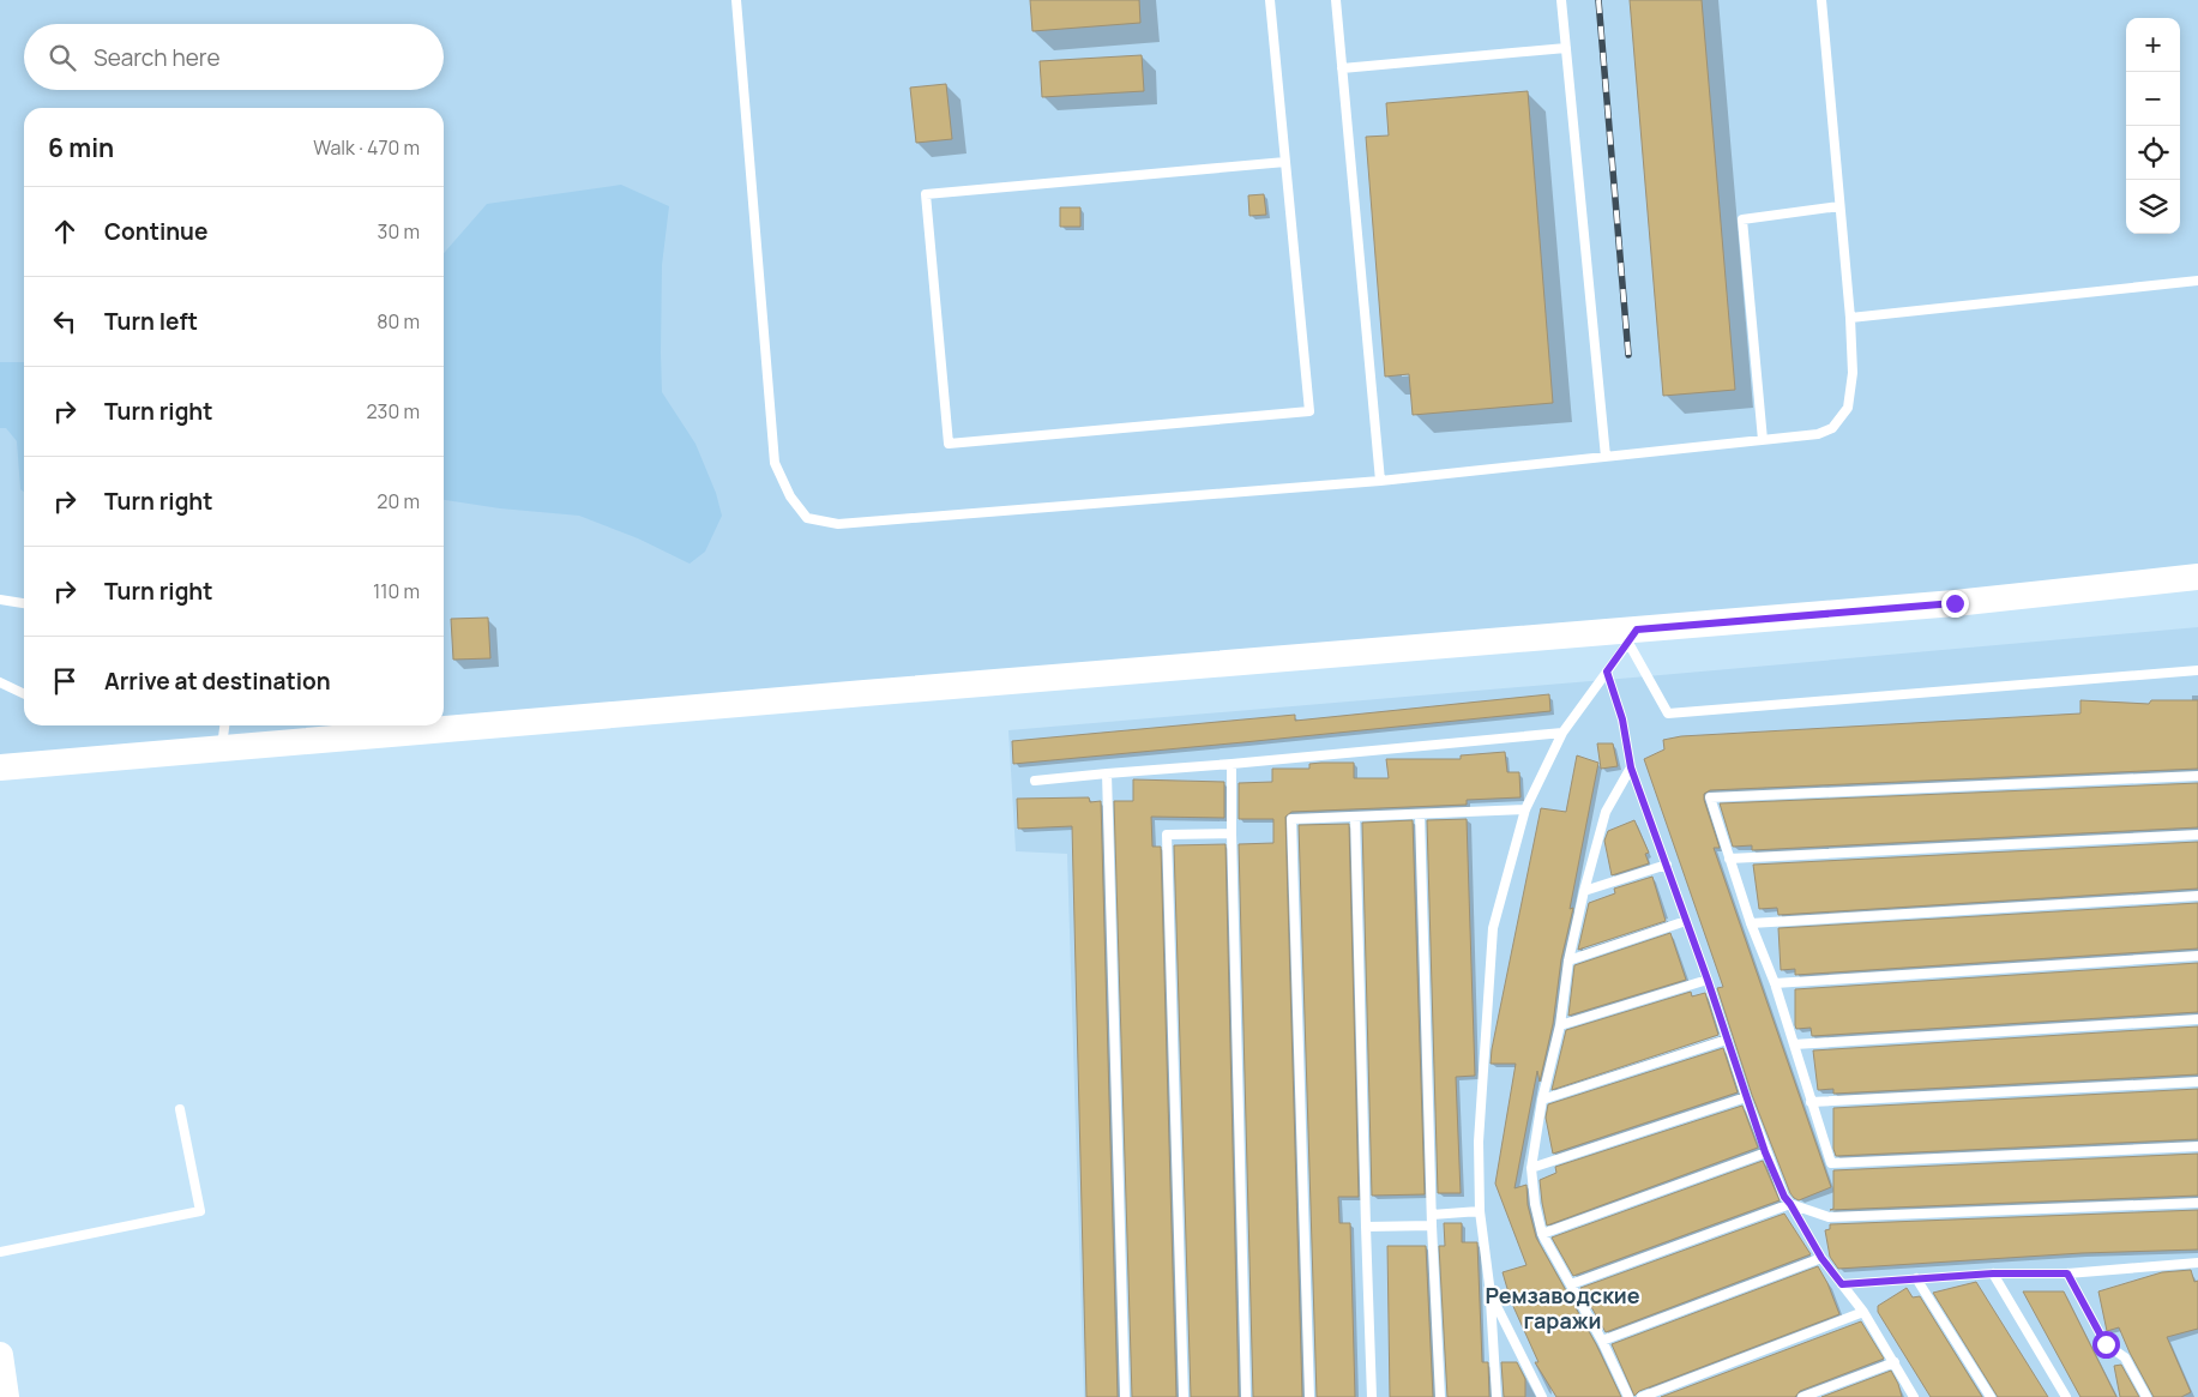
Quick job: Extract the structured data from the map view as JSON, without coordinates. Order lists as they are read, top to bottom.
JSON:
{
  "districts": ["Ремзаводские гаражи"],
  "page": {
    "map_buttons": ["+", "−"],
    "search": "Search here",
    "heading": ["6 min", "Walk · 470 m"],
    "list": [
      ["Continue", "30 m"],
      ["Turn left", "80 m"],
      ["Turn right", "230 m"],
      ["Turn right", "20 m"],
      ["Turn right", "110 m"],
      "Arrive at destination"
    ]
  }
}
